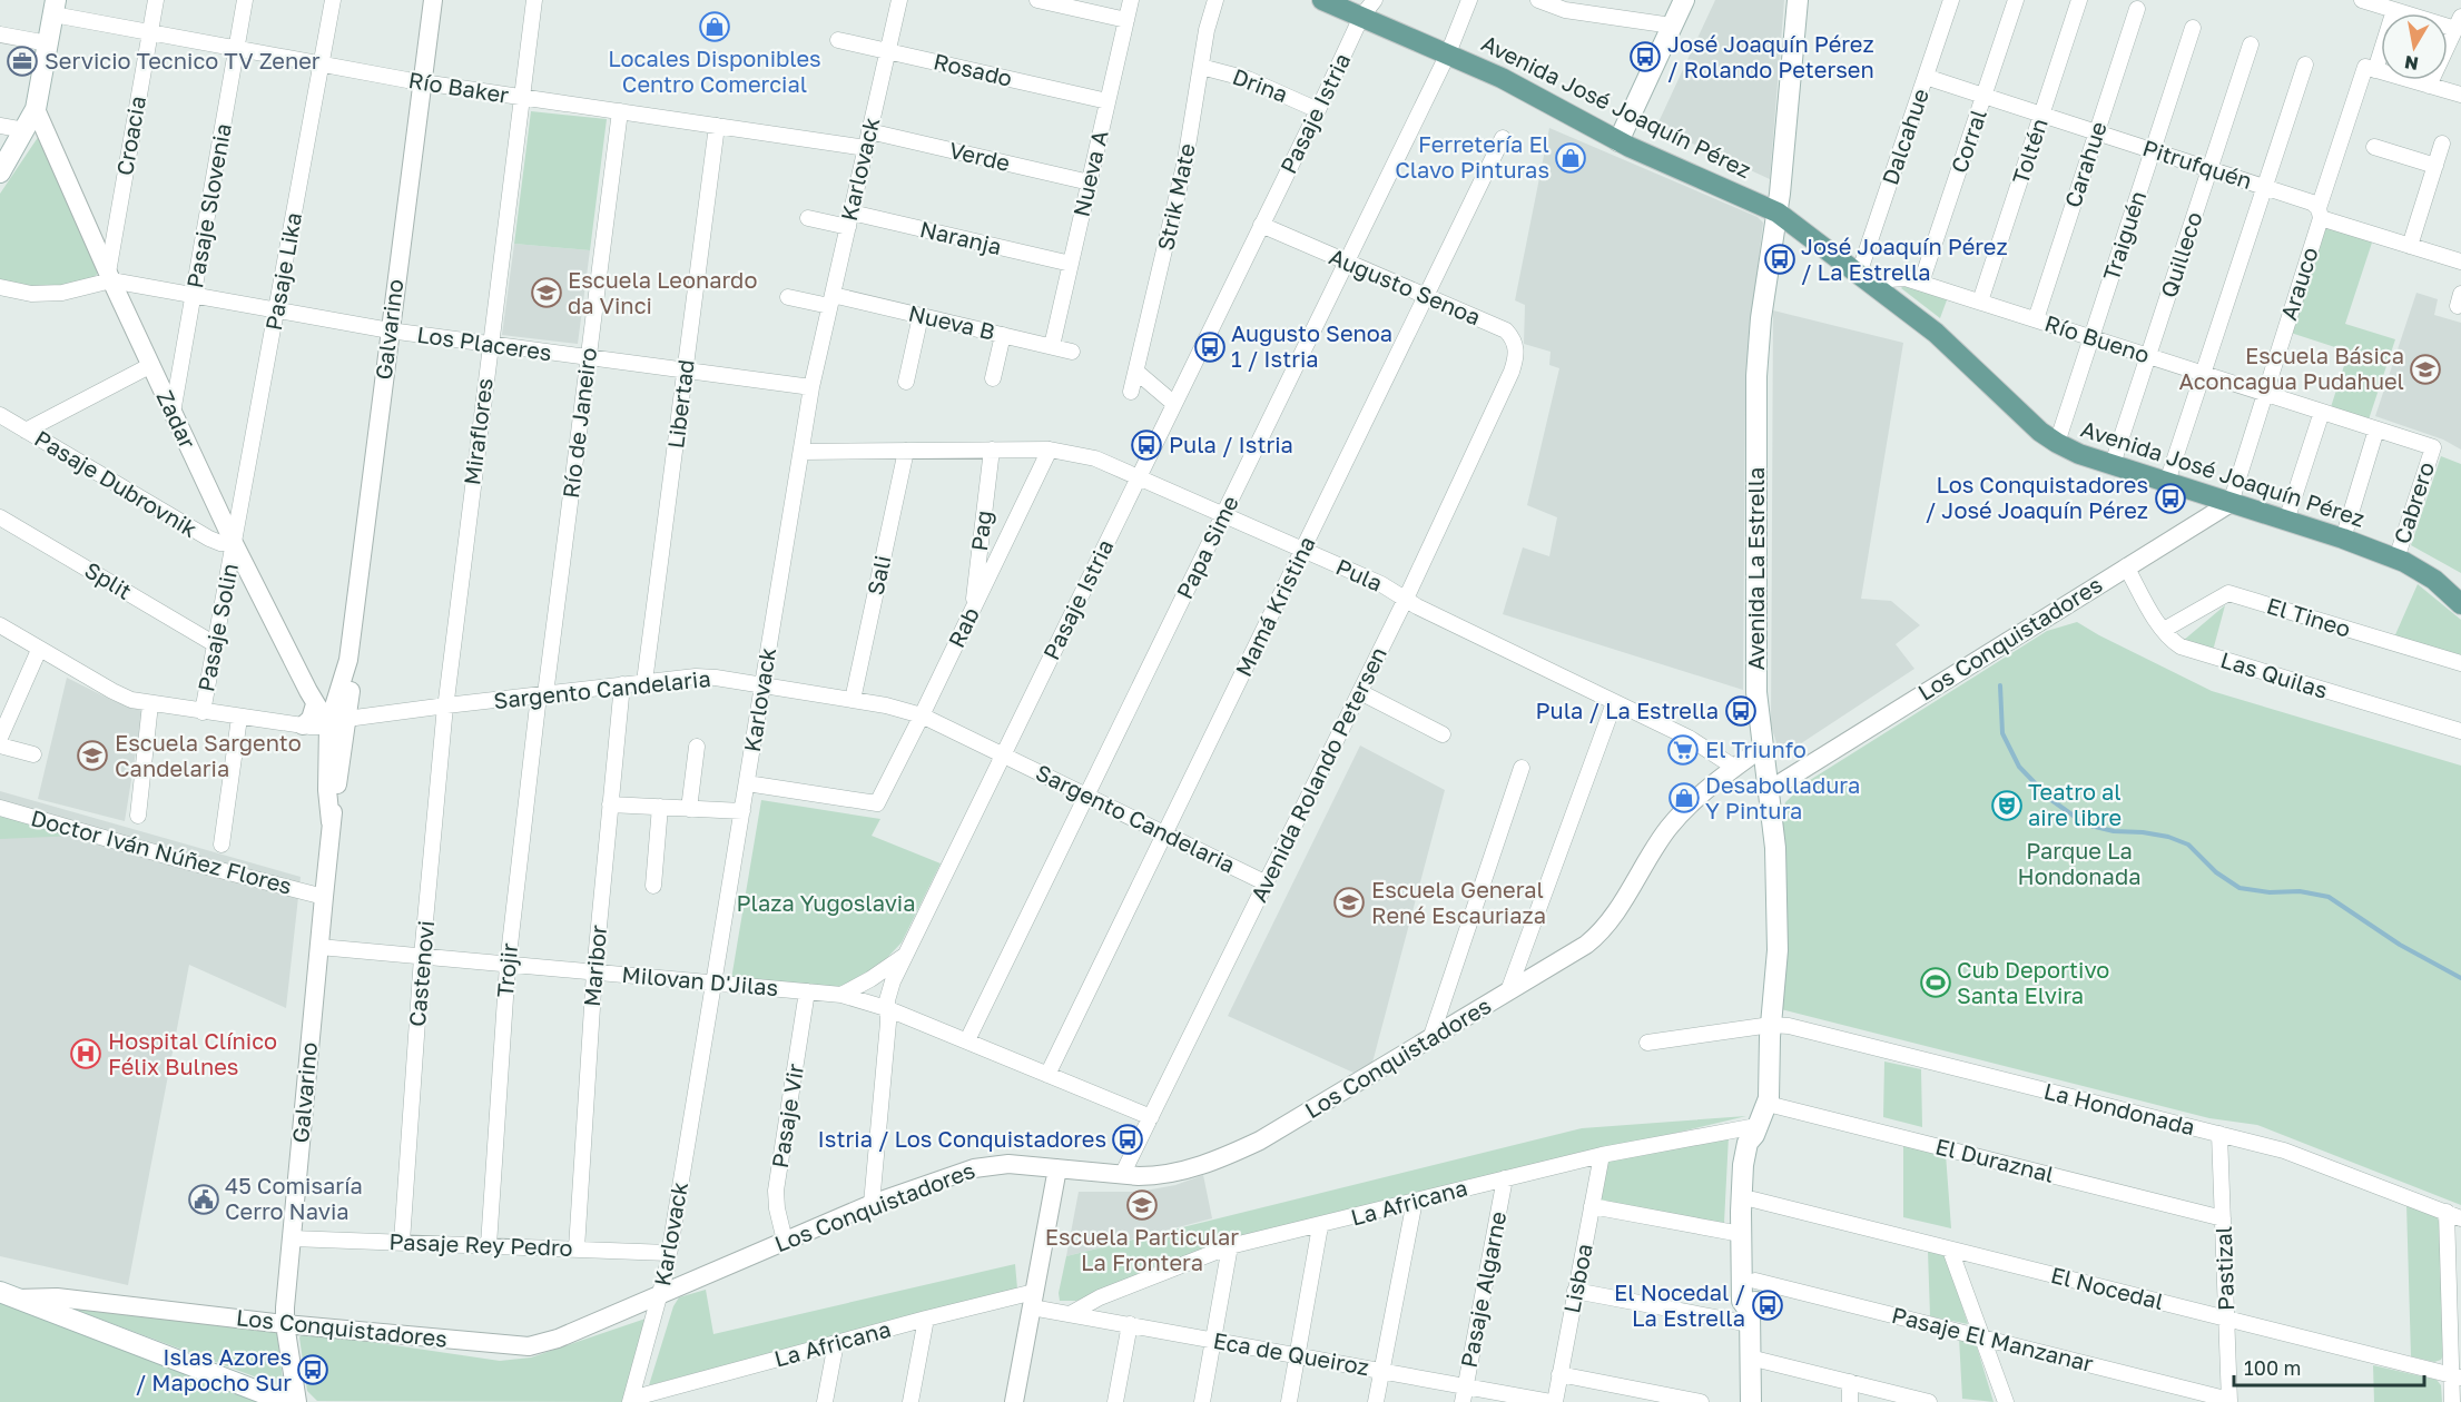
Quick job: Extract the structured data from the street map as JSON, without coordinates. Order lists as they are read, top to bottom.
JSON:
{
  "streets": {
    "main road": ["Avenida José Joaquín Pérez", "Avenida La Estrella"],
    "street": [
      "Rosado",
      "Drina",
      "Río Baker",
      "Pasaje Istria",
      "Croacia",
      "Dalcahue",
      "Corral",
      "Toltén",
      "Verde",
      "Carahue",
      "Pitrufquén",
      "Karlovack",
      "Nueva A",
      "Strik Mate",
      "Pasaje Slovenia",
      "Traiguén",
      "Naranja",
      "Quilleco",
      "Pasaje Lika",
      "Arauco",
      "Augusto Senoa",
      "Nueva B",
      "Galvarino",
      "Río Bueno",
      "Los Placeres",
      "Libertad",
      "Zadar",
      "Río de Janeiro",
      "Miraflores",
      "Pasaje Dubrovnik",
      "Cabrero",
      "Pag",
      "Papa Sime",
      "Sali",
      "Pula",
      "Split",
      "Mamá Kristina",
      "El Tineo",
      "Pasaje Solin",
      "Rab",
      "Los Conquistadores",
      "Las Quilas",
      "Sargento Candelaria",
      "Avenida Rolando Petersen",
      "Doctor Iván Núñez Flores",
      "Maribor",
      "Trojir",
      "Castenovi",
      "Milovan D'Jilas",
      "La Hondonada",
      "Pasaje Vir",
      "El Duraznal",
      "La Africana",
      "Pasaje Rey Pedro",
      "Pastizal",
      "Lisboa",
      "El Nocedal",
      "Pasaje Algarne",
      "Pasaje El Manzanar",
      "Eca de Queiroz"
    ]
  },
  "crossings": [
    ["Rosado", "Karlovack"],
    ["Rosado", "Nueva A"],
    ["Drina", "Pasaje Istria"],
    ["Drina", "Strik Mate"],
    ["Río Baker", "Croacia"],
    ["Río Baker", "Karlovack"],
    ["Río Baker", "Pasaje Slovenia"],
    ["Río Baker", "Pasaje Lika"],
    ["Río Baker", "Galvarino"],
    ["Río Baker", "Libertad"],
    ["Río Baker", "Río de Janeiro"],
    ["Río Baker", "Miraflores"],
    ["Avenida José Joaquín Pérez", "Pasaje Istria"],
    ["Avenida José Joaquín Pérez", "Dalcahue"],
    ["Avenida José Joaquín Pérez", "Traiguén"],
    ["Avenida José Joaquín Pérez", "Quilleco"],
    ["Avenida José Joaquín Pérez", "Arauco"],
    ["Avenida José Joaquín Pérez", "Río Bueno"],
    ["Avenida José Joaquín Pérez", "Cabrero"],
    ["Avenida José Joaquín Pérez", "Papa Sime"],
    ["Avenida José Joaquín Pérez", "Avenida La Estrella"],
    ["Avenida José Joaquín Pérez", "Los Conquistadores"],
    ["Pasaje Istria", "Augusto Senoa"],
    ["Pasaje Istria", "Pula"],
    ["Pasaje Istria", "Los Conquistadores"],
    ["Pasaje Istria", "Sargento Candelaria"],
    ["Pasaje Istria", "Milovan D'Jilas"],
    ["Croacia", "Los Placeres"],
    ["Croacia", "Zadar"],
    ["Dalcahue", "Pitrufquén"],
    ["Corral", "Pitrufquén"],
    ["Corral", "Río Bueno"],
    ["Toltén", "Pitrufquén"],
    ["Toltén", "Río Bueno"],
    ["Verde", "Karlovack"],
    ["Verde", "Nueva A"],
    ["Carahue", "Pitrufquén"],
    ["Carahue", "Río Bueno"],
    ["Pitrufquén", "Traiguén"],
    ["Pitrufquén", "Quilleco"],
    ["Pitrufquén", "Arauco"],
    ["Karlovack", "Naranja"],
    ["Karlovack", "Nueva B"],
    ["Karlovack", "Los Placeres"],
    ["Karlovack", "Pula"],
    ["Karlovack", "Rab"],
    ["Karlovack", "Los Conquistadores"],
    ["Karlovack", "Sargento Candelaria"],
    ["Karlovack", "Milovan D'Jilas"],
    ["Karlovack", "La Africana"],
    ["Karlovack", "Pasaje Rey Pedro"],
    ["Nueva A", "Naranja"],
    ["Nueva A", "Nueva B"],
    ["Pasaje Slovenia", "Los Placeres"],
    ["Pasaje Slovenia", "Zadar"],
    ["Traiguén", "Río Bueno"],
    ["Quilleco", "Río Bueno"],
    ["Pasaje Lika", "Los Placeres"],
    ["Pasaje Lika", "Zadar"],
    ["Pasaje Lika", "Pasaje Dubrovnik"],
    ["Pasaje Lika", "Pasaje Solin"],
    ["Arauco", "Río Bueno"],
    ["Arauco", "Los Conquistadores"],
    ["Augusto Senoa", "Papa Sime"],
    ["Augusto Senoa", "Mamá Kristina"],
    ["Augusto Senoa", "Avenida Rolando Petersen"],
    ["Galvarino", "Los Placeres"],
    ["Galvarino", "Zadar"],
    ["Galvarino", "Los Conquistadores"],
    ["Galvarino", "Sargento Candelaria"],
    ["Galvarino", "Doctor Iván Núñez Flores"],
    ["Galvarino", "Milovan D'Jilas"],
    ["Galvarino", "Pasaje Rey Pedro"],
    ["Río Bueno", "Cabrero"],
    ["Los Placeres", "Libertad"],
    ["Los Placeres", "Zadar"],
    ["Los Placeres", "Río de Janeiro"],
    ["Los Placeres", "Miraflores"],
    ["Libertad", "Sargento Candelaria"],
    ["Zadar", "Pasaje Dubrovnik"],
    ["Zadar", "Pasaje Solin"],
    ["Zadar", "Sargento Candelaria"],
    ["Río de Janeiro", "Sargento Candelaria"],
    ["Río de Janeiro", "Trojir"],
    ["Miraflores", "Sargento Candelaria"],
    ["Miraflores", "Castenovi"],
    ["Pasaje Dubrovnik", "Pasaje Solin"],
    ["Pag", "Pula"],
    ["Pag", "Rab"],
    ["Papa Sime", "Pula"],
    ["Papa Sime", "Sargento Candelaria"],
    ["Papa Sime", "Milovan D'Jilas"],
    ["Avenida La Estrella", "Los Conquistadores"],
    ["Avenida La Estrella", "La Hondonada"],
    ["Avenida La Estrella", "El Duraznal"],
    ["Avenida La Estrella", "La Africana"],
    ["Avenida La Estrella", "El Nocedal"],
    ["Avenida La Estrella", "Pasaje El Manzanar"],
    ["Sali", "Pula"],
    ["Sali", "Sargento Candelaria"],
    ["Pula", "Mamá Kristina"],
    ["Pula", "Rab"],
    ["Pula", "Los Conquistadores"],
    ["Pula", "Avenida Rolando Petersen"],
    ["Split", "Pasaje Solin"],
    ["Mamá Kristina", "Sargento Candelaria"],
    ["Mamá Kristina", "Milovan D'Jilas"],
    ["El Tineo", "Las Quilas"],
    ["Pasaje Solin", "Sargento Candelaria"],
    ["Rab", "Sargento Candelaria"],
    ["Los Conquistadores", "Las Quilas"],
    ["Los Conquistadores", "Avenida Rolando Petersen"],
    ["Los Conquistadores", "Pasaje Vir"],
    ["Sargento Candelaria", "Avenida Rolando Petersen"],
    ["Sargento Candelaria", "Maribor"],
    ["Sargento Candelaria", "Trojir"],
    ["Sargento Candelaria", "Castenovi"],
    ["Avenida Rolando Petersen", "Milovan D'Jilas"],
    ["Maribor", "Milovan D'Jilas"],
    ["Maribor", "Pasaje Rey Pedro"],
    ["Trojir", "Milovan D'Jilas"],
    ["Trojir", "Pasaje Rey Pedro"],
    ["Castenovi", "Milovan D'Jilas"],
    ["Castenovi", "Pasaje Rey Pedro"],
    ["Milovan D'Jilas", "Pasaje Vir"],
    ["La Hondonada", "Pastizal"],
    ["El Duraznal", "Pastizal"],
    ["La Africana", "Lisboa"],
    ["La Africana", "Pasaje Algarne"],
    ["La Africana", "Eca de Queiroz"],
    ["Pastizal", "El Nocedal"],
    ["Pastizal", "Pasaje El Manzanar"],
    ["Lisboa", "Eca de Queiroz"],
    ["Pasaje Algarne", "Eca de Queiroz"]
  ],
  "parks": ["Parque La Hondonada", "Plaza Yugoslavia"],
  "places": {
    "shop": ["Locales Disponibles Centro Comercial", "Ferretería El Clavo Pinturas", "Desabolladura Y Pintura"],
    "bus stop": [
      "José Joaquín Pérez / Rolando Petersen",
      "José Joaquín Pérez / La Estrella",
      "Augusto Senoa 1 / Istria",
      "Pula / Istria",
      "Los Conquistadores / José Joaquín Pérez",
      "Pula / La Estrella",
      "Istria / Los Conquistadores",
      "El Nocedal / La Estrella",
      "Islas Azores / Mapocho Sur"
    ],
    "office": ["Servicio Tecnico TV Zener"],
    "school or university": [
      "Escuela Leonardo da Vinci",
      "Escuela Básica Aconcagua Pudahuel",
      "Escuela Sargento Candelaria",
      "Escuela General René Escauriaza",
      "Escuela Particular La Frontera"
    ],
    "supermarket": ["El Triunfo"],
    "theatre": ["Teatro al aire libre"],
    "sports": ["Cub Deportivo Santa Elvira"],
    "hospital": ["Hospital Clínico Félix Bulnes"],
    "public building": ["45 Comisaría Cerro Navia"]
  },
  "scale_bar": "100 m",
  "north": "bottom"
}
